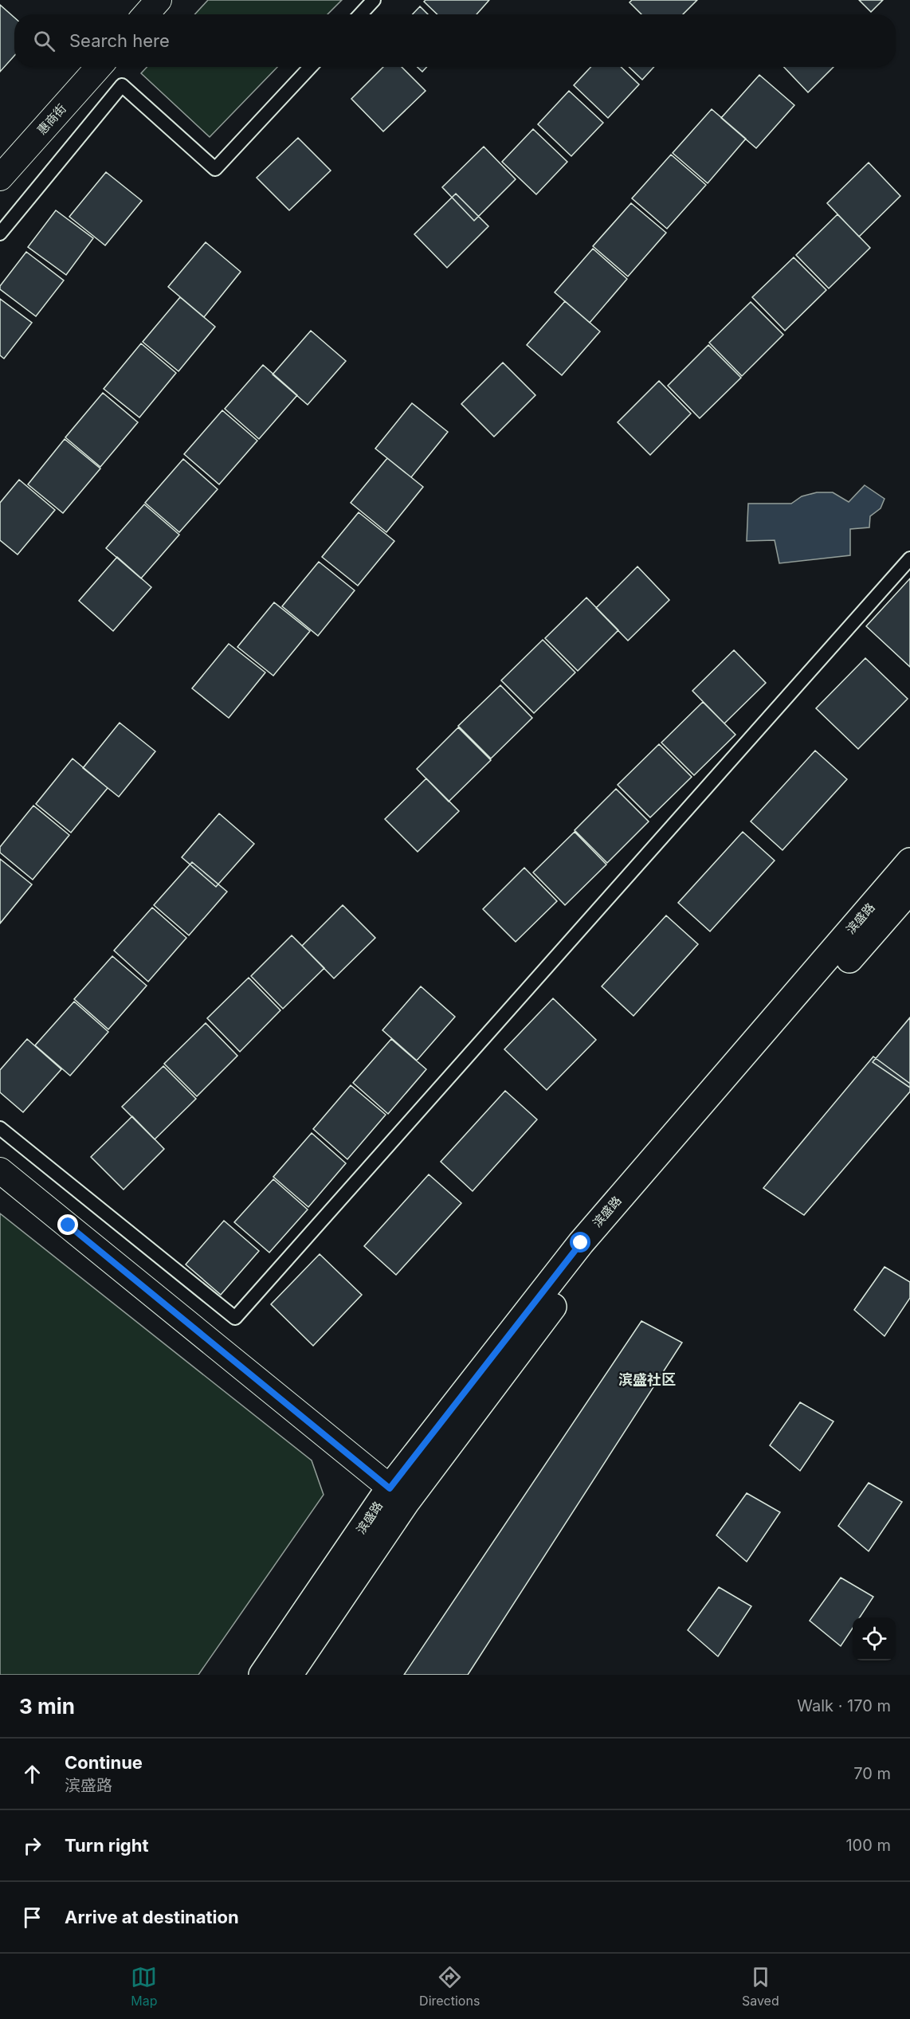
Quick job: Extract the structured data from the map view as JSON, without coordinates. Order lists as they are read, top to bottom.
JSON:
{
  "streets": {
    "main road": ["滨盛路"],
    "street": ["惠商街"]
  },
  "districts": ["滨盛社区"],
  "page": {
    "search": "Search here",
    "heading": ["3 min", "Walk · 170 m"],
    "list": [
      ["Continue", "滨盛路", "70 m"],
      ["Turn right", "100 m"],
      "Arrive at destination"
    ],
    "nav": ["Map", "Directions", "Saved"]
  }
}
